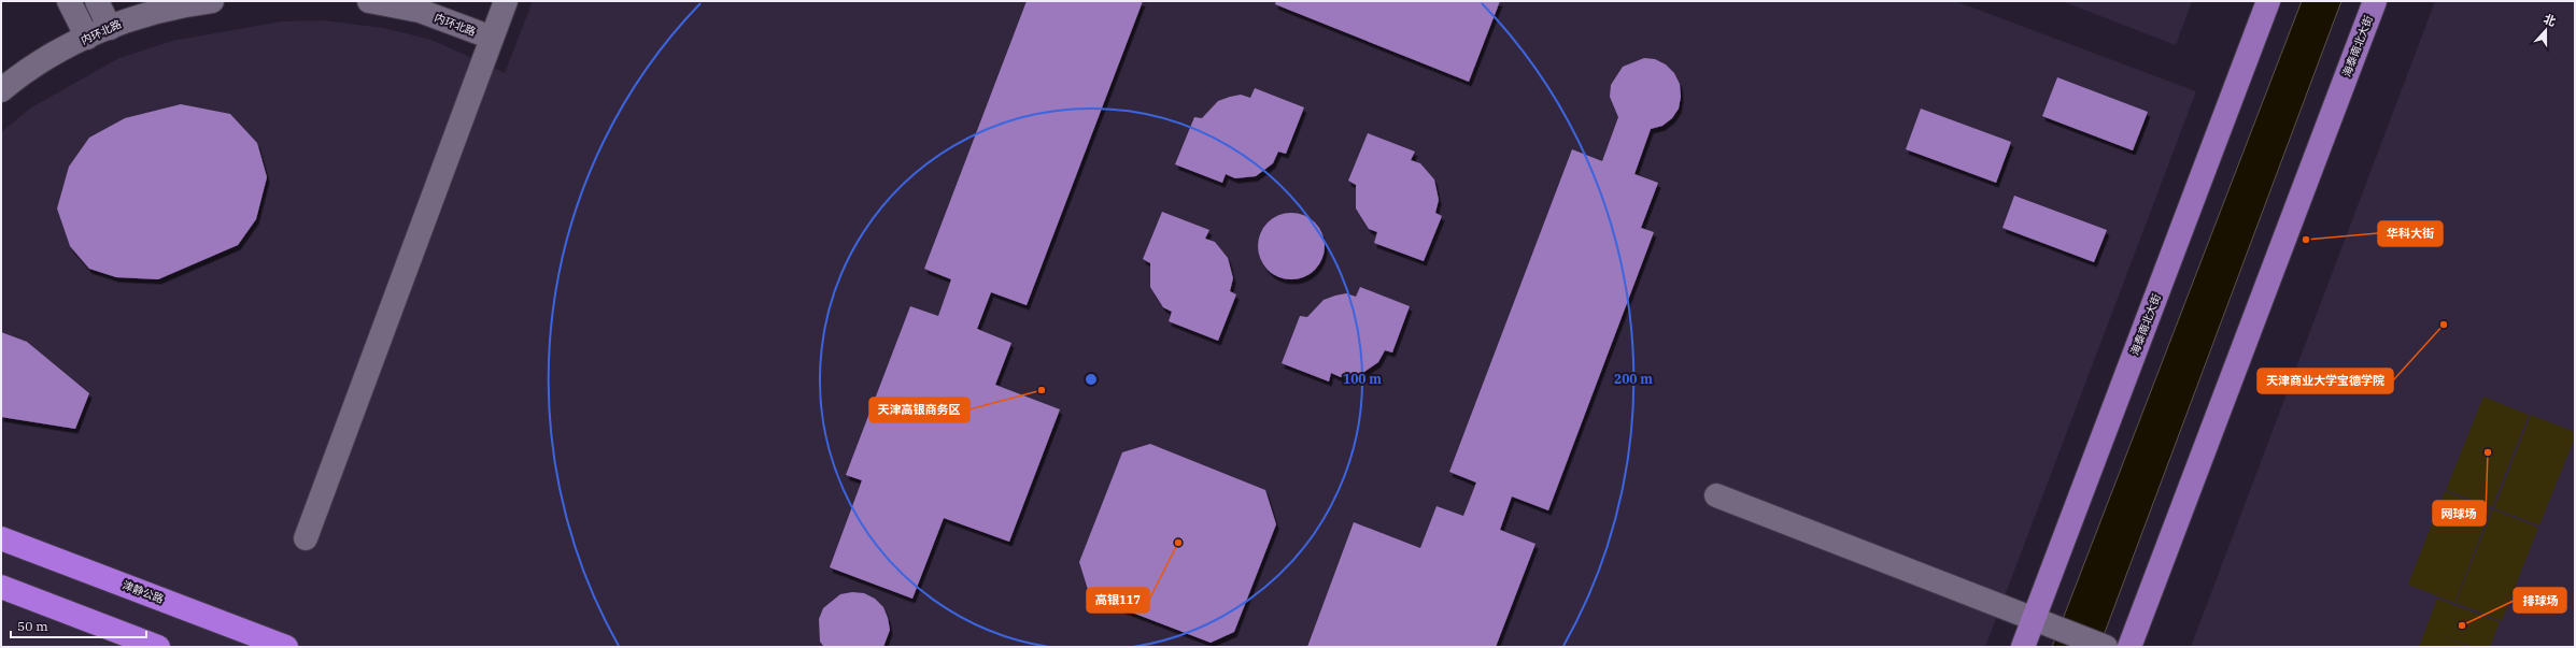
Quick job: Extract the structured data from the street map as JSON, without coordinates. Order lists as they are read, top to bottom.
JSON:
{
  "streets": {
    "highway": ["津静公路"],
    "main road": ["海泰南北大街"],
    "street": ["内环北路"]
  },
  "places": [
    "华科大街",
    "天津商业大学宝德学院",
    "天津高银商务区",
    "网球场",
    "高银117",
    "排球场"
  ],
  "scale_bar": "50 m",
  "north": "top",
  "rings": ["100 m", "200 m"]
}
